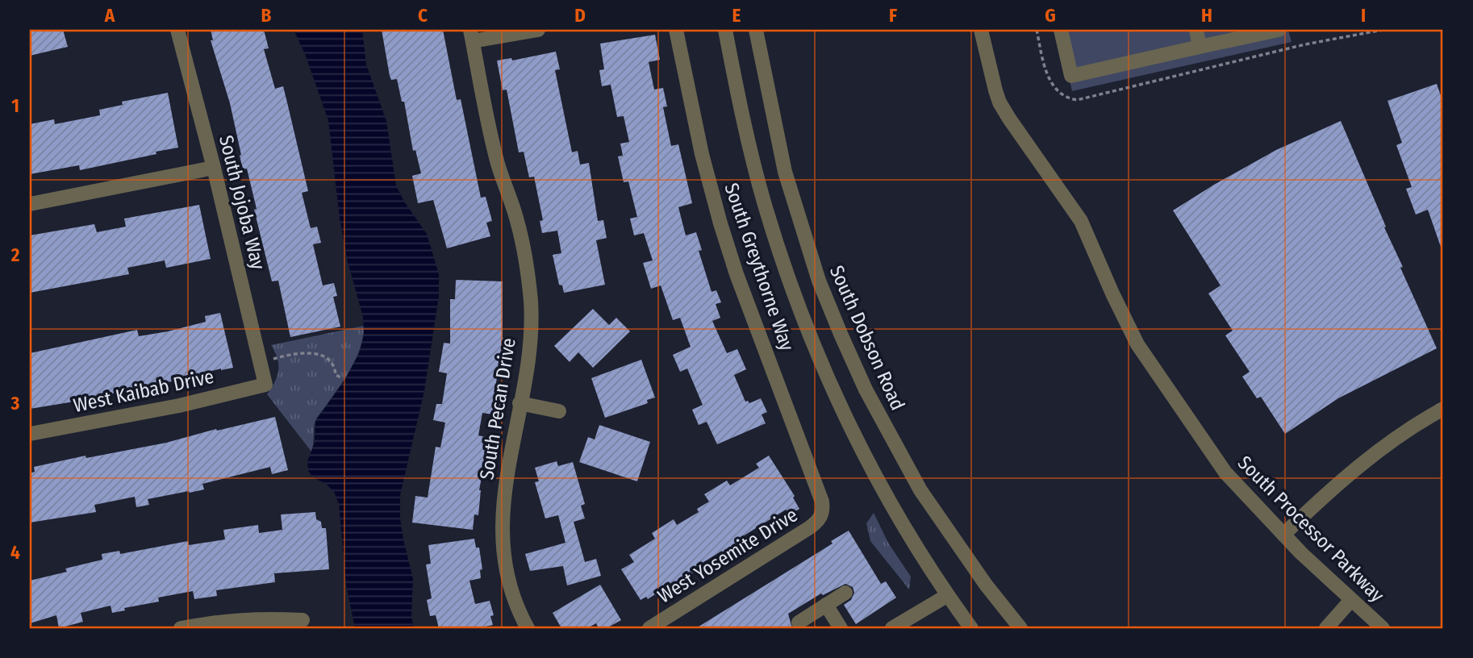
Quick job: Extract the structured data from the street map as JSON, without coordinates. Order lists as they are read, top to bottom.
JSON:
{
  "streets": {
    "street": [
      "South Jojoba Way",
      "South Greythorne Way",
      "South Dobson Road",
      "West Kaibab Drive",
      "South Pecan Drive",
      "South Processor Parkway",
      "West Yosemite Drive"
    ]
  },
  "crossings": [
    ["South Jojoba Way", "West Kaibab Drive"],
    ["South Greythorne Way", "West Yosemite Drive"]
  ],
  "grid": {
    "columns": [
      "A",
      "B",
      "C",
      "D",
      "E",
      "F",
      "G",
      "H",
      "I"
    ],
    "rows": [
      "1",
      "2",
      "3",
      "4"
    ]
  }
}
